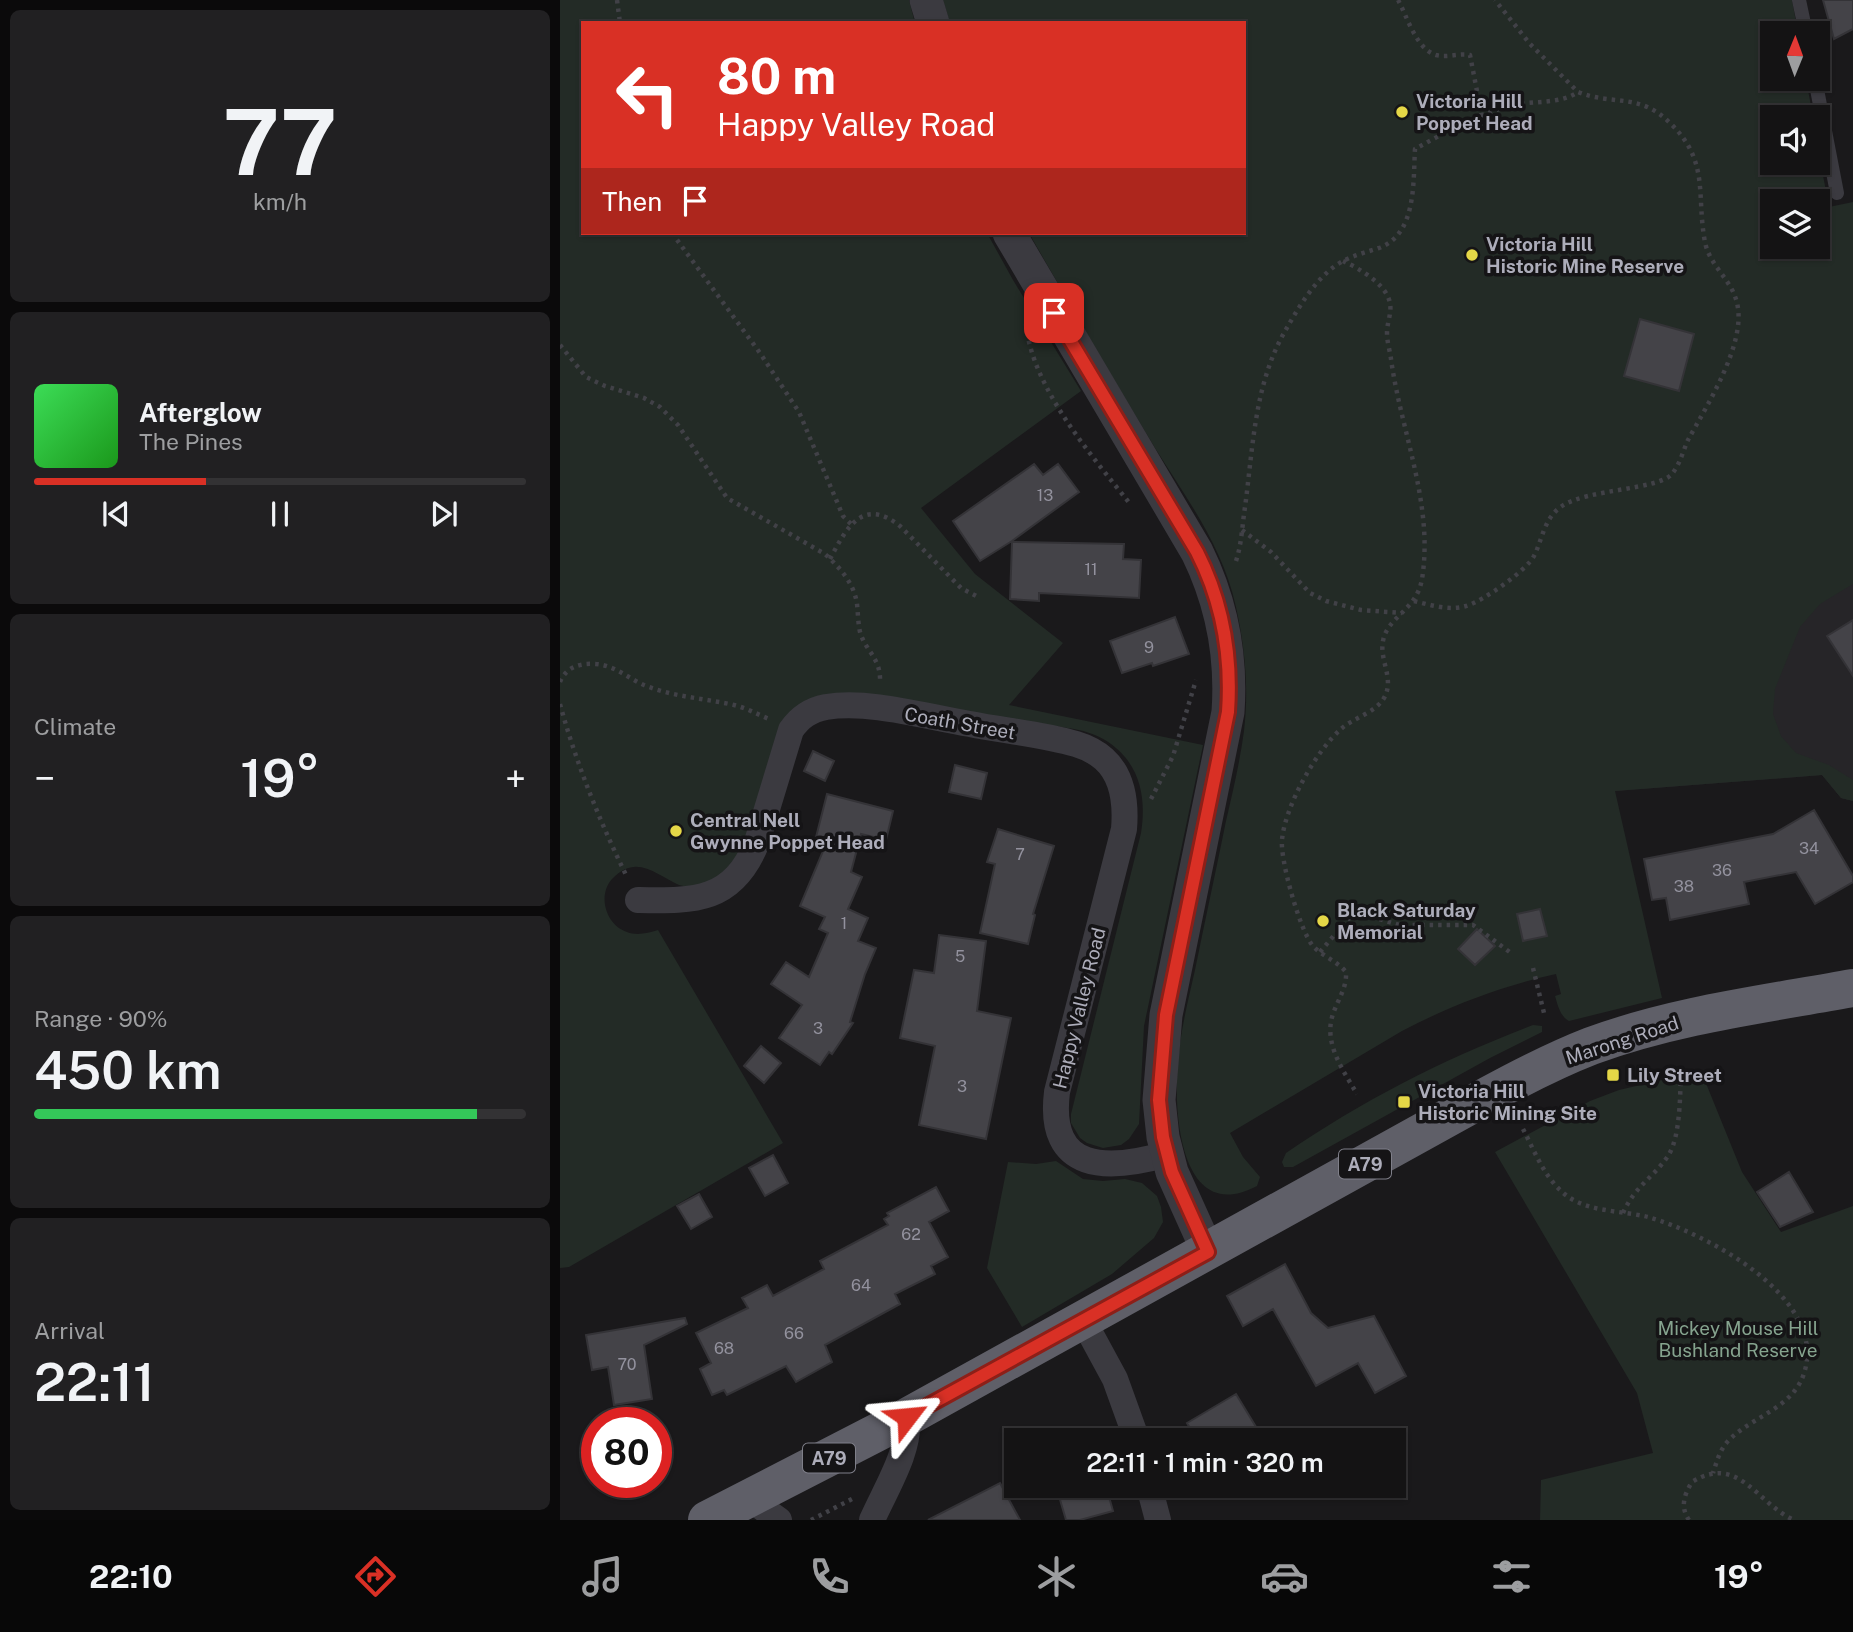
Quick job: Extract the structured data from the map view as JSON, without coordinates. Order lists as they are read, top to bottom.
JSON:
{
  "streets": {
    "highway": ["Marong Road", "A79"],
    "street": ["Coath Street", "Happy Valley Road"]
  },
  "crossings": [
    ["Coath Street", "Happy Valley Road"]
  ],
  "parks": ["Mickey Mouse Hill Bushland Reserve"],
  "places": {
    "other": [
      "Victoria Hill Poppet Head",
      "Victoria Hill Historic Mine Reserve",
      "Central Nell Gwynne Poppet Head",
      "Black Saturday Memorial"
    ],
    "transit": ["Lily Street", "Victoria Hill Historic Mining Site"]
  },
  "house_numbers": [
    "13",
    "11",
    "9",
    "34",
    "7",
    "36",
    "38",
    "1",
    "5",
    "3",
    "3",
    "62",
    "64",
    "66",
    "68",
    "70"
  ],
  "north": "top",
  "page": {
    "tile": [
      ["77", "km/h"],
      "Climate",
      ["Range · 90%", "450 km"],
      ["Arrival", "22:11"]
    ],
    "turn": ["80 m", "Happy Valley Road"],
    "then": "Then",
    "song": ["Afterglow", "The Pines"],
    "heat": ["−", "19°", "+"],
    "limit": "80",
    "trip": "22:11 · 1 min · 320 m",
    "tabs": ["22:10", "19°"]
  }
}
